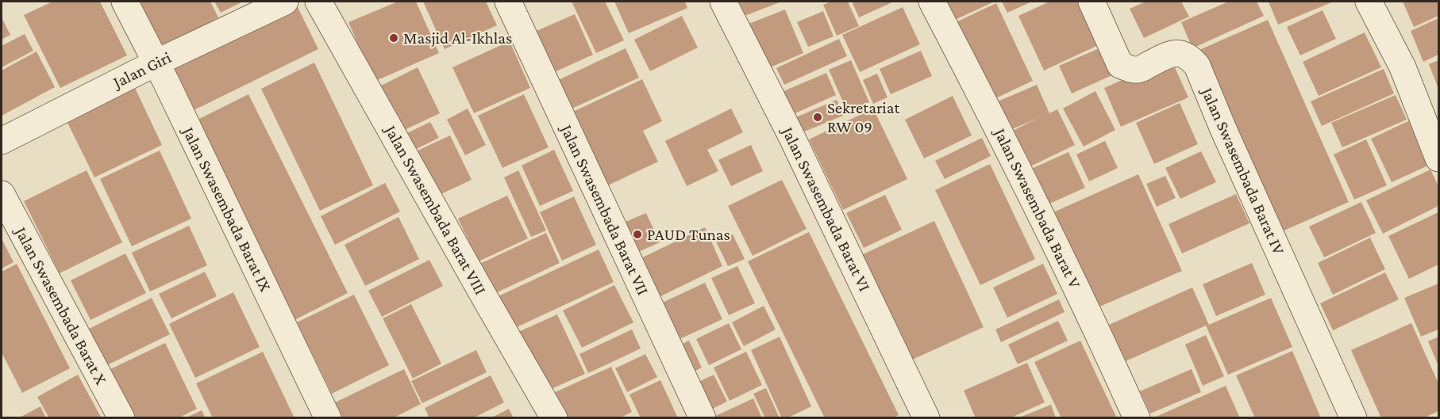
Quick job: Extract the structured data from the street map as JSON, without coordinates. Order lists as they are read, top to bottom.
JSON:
{
  "streets": {
    "street": [
      "Jalan Giri",
      "Jalan Swasembada Barat IV",
      "Jalan Swasembada Barat V",
      "Jalan Swasembada Barat IX",
      "Jalan Swasembada Barat VI",
      "Jalan Swasembada Barat VIII",
      "Jalan Swasembada Barat VII",
      "Jalan Swasembada Barat X"
    ]
  },
  "crossings": [
    ["Jalan Giri", "Jalan Swasembada Barat IX"]
  ],
  "places": ["Masjid Al-Ikhlas", "Sekretariat RW 09", "PAUD Tunas"]
}
